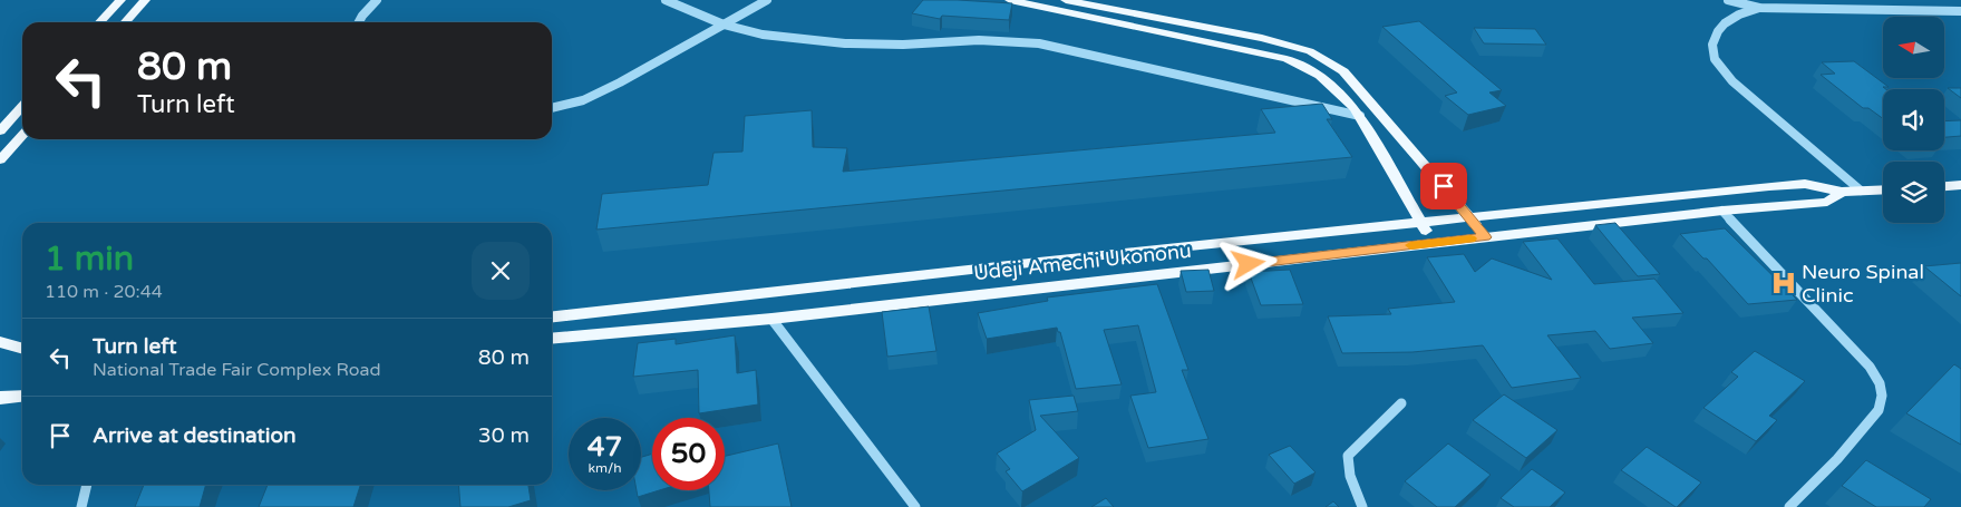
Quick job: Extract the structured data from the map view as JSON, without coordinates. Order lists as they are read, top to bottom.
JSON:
{
  "streets": {
    "main road": ["Udeji Amechi Ukononu"]
  },
  "places": {
    "hospital": ["Neuro Spinal Clinic"]
  },
  "north": "left",
  "page": {
    "turn": ["80 m", "Turn left"],
    "heading": ["1 min", "110 m · 20:44"],
    "list": [
      {
        "name": "Turn left",
        "note": "National Trade Fair Complex Road",
        "value": "80 m"
      },
      {
        "name": "Arrive at destination",
        "value": "30 m"
      }
    ],
    "speed": "47 km/h",
    "limit": "50"
  }
}
